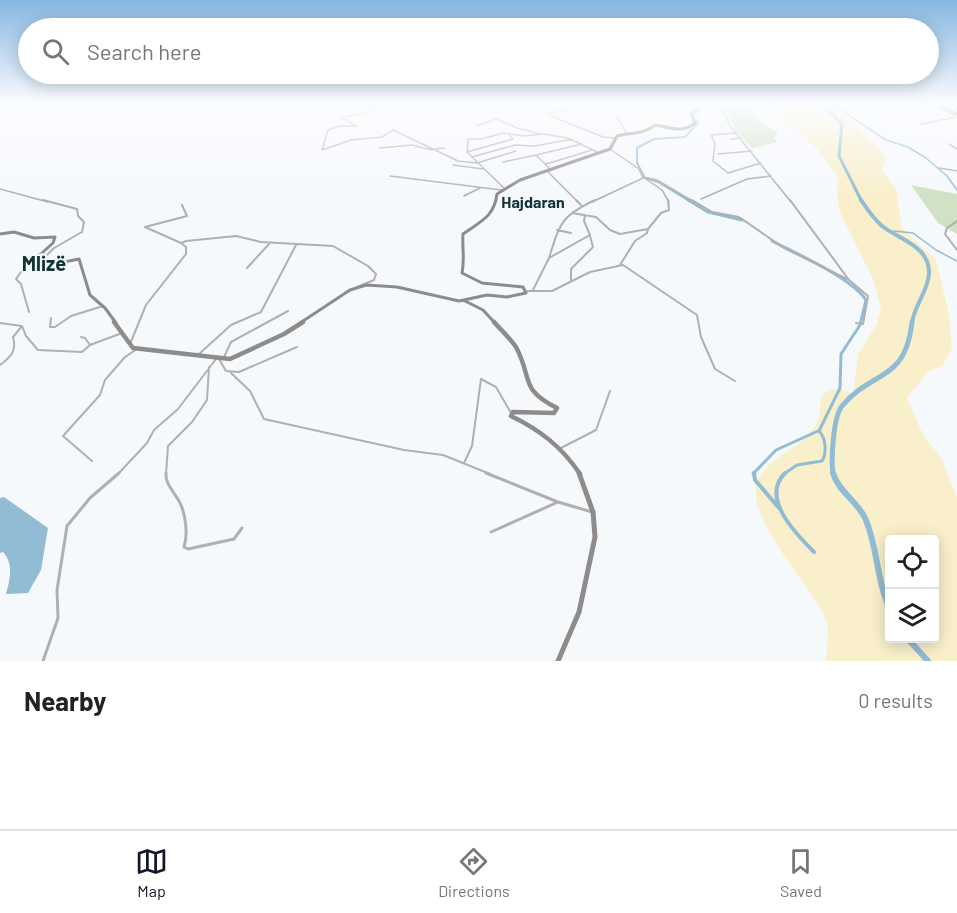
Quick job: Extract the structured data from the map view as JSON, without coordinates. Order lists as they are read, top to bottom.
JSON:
{
  "districts": ["Hajdaran", "Mlizë"],
  "page": {
    "search": "Search here",
    "heading": ["Nearby", "0 results"],
    "nav": ["Map", "Directions", "Saved"]
  }
}
